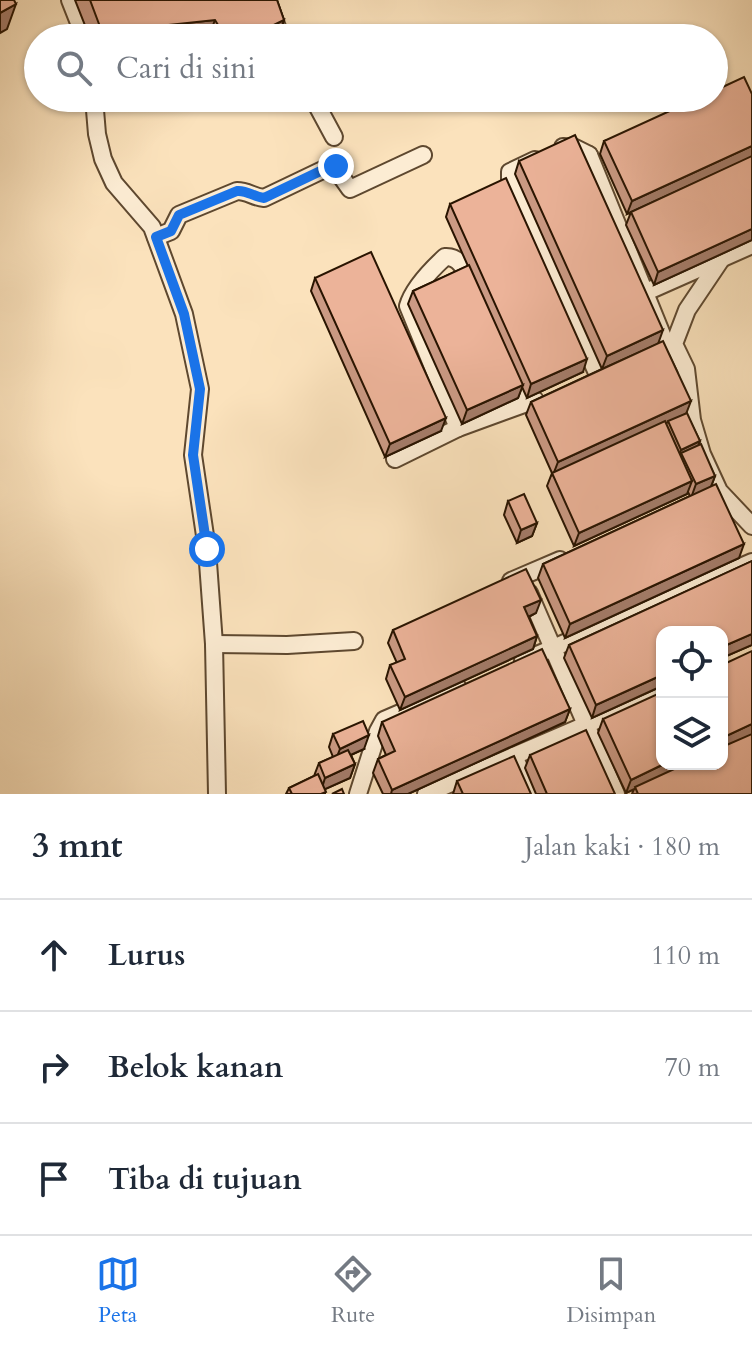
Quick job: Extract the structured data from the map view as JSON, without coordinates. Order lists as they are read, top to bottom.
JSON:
{
  "page": {
    "search": "Cari di sini",
    "heading": ["3 mnt", "Jalan kaki · 180 m"],
    "list": [
      ["Lurus", "110 m"],
      ["Belok kanan", "70 m"],
      "Tiba di tujuan"
    ],
    "nav": ["Peta", "Rute", "Disimpan"]
  }
}
